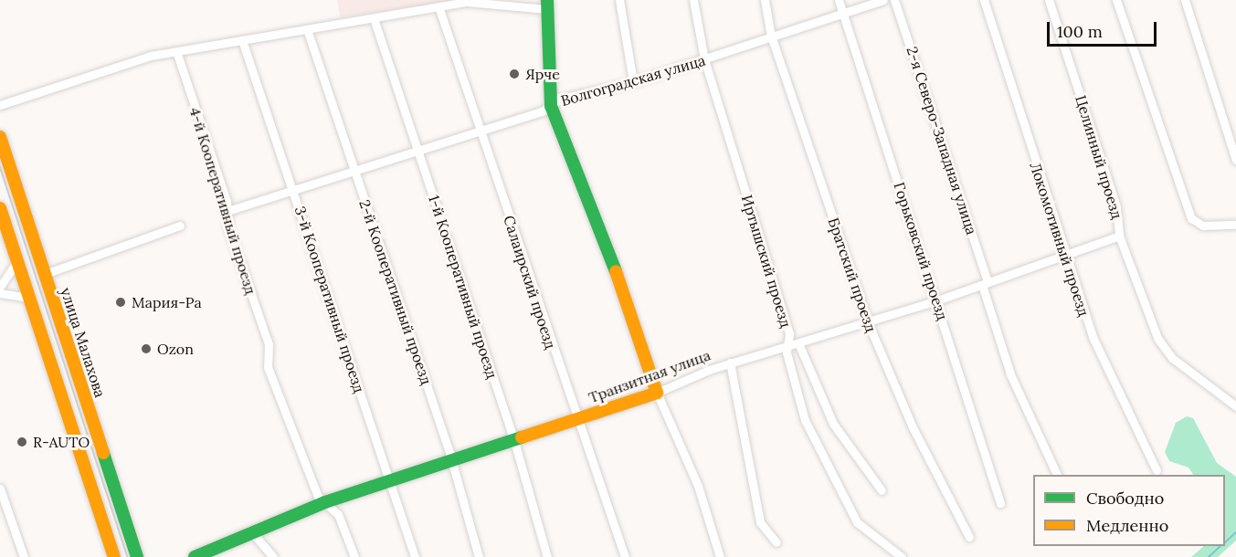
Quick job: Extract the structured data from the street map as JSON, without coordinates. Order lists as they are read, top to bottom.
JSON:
{
  "streets": {
    "street": [
      "Волгоградская улица",
      "2-я Северо-Западная улица",
      "Целинный проезд",
      "4-й Кооперативный проезд",
      "Локомотивный проезд",
      "Горьковский проезд",
      "Иртышский проезд",
      "Братский проезд",
      "Салаирский проезд",
      "1-й Кооперативный проезд",
      "2-й Кооперативный проезд",
      "3-й Кооперативный проезд",
      "улица Малахова",
      "Транзитная улица"
    ]
  },
  "crossings": [
    ["Волгоградская улица", "4-й Кооперативный проезд"],
    ["Волгоградская улица", "Горьковский проезд"],
    ["Волгоградская улица", "Иртышский проезд"],
    ["Волгоградская улица", "Братский проезд"],
    ["Волгоградская улица", "Салаирский проезд"],
    ["Волгоградская улица", "1-й Кооперативный проезд"],
    ["Волгоградская улица", "2-й Кооперативный проезд"],
    ["Волгоградская улица", "3-й Кооперативный проезд"],
    ["2-я Северо-Западная улица", "Транзитная улица"],
    ["Целинный проезд", "Транзитная улица"],
    ["4-й Кооперативный проезд", "Транзитная улица"],
    ["Локомотивный проезд", "Транзитная улица"],
    ["Горьковский проезд", "Транзитная улица"],
    ["Иртышский проезд", "Транзитная улица"],
    ["Братский проезд", "Транзитная улица"],
    ["Салаирский проезд", "Транзитная улица"],
    ["1-й Кооперативный проезд", "Транзитная улица"],
    ["2-й Кооперативный проезд", "Транзитная улица"],
    ["3-й Кооперативный проезд", "Транзитная улица"]
  ],
  "places": [
    "Ярче",
    "Мария-Ра",
    "Ozon",
    "R-AUTO"
  ],
  "legend": ["Свободно", "Медленно"],
  "scale_bar": "100 m"
}
